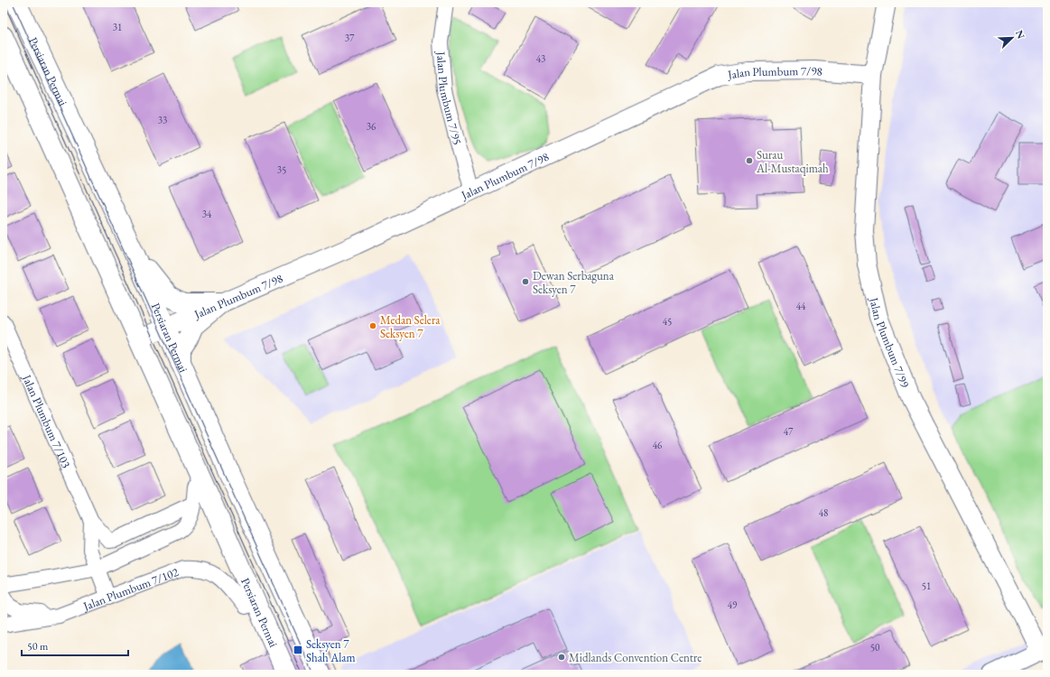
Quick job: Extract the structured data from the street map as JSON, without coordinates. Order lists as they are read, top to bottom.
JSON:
{
  "streets": {
    "main road": ["Persiaran Permai"],
    "street": [
      "Jalan Plumbum 7/98",
      "Jalan Plumbum 7/95",
      "Jalan Plumbum 7/99",
      "Jalan Plumbum 7/103",
      "Jalan Plumbum 7/102"
    ]
  },
  "crossings": [
    ["Persiaran Permai", "Jalan Plumbum 7/98"],
    ["Jalan Plumbum 7/98", "Jalan Plumbum 7/95"],
    ["Jalan Plumbum 7/98", "Jalan Plumbum 7/99"]
  ],
  "places": {
    "other": [
      "Surau Al-Mustaqimah",
      "Dewan Serbaguna Seksyen 7",
      "Medan Selera Seksyen 7",
      "Midlands Convention Centre"
    ],
    "transit": ["Seksyen 7 Shah Alam"]
  },
  "house_numbers": [
    "31",
    "37",
    "43",
    "33",
    "36",
    "35",
    "34",
    "44",
    "45",
    "47",
    "46",
    "48",
    "51",
    "49",
    "50"
  ],
  "scale_bar": "50 m",
  "north": "top right"
}
